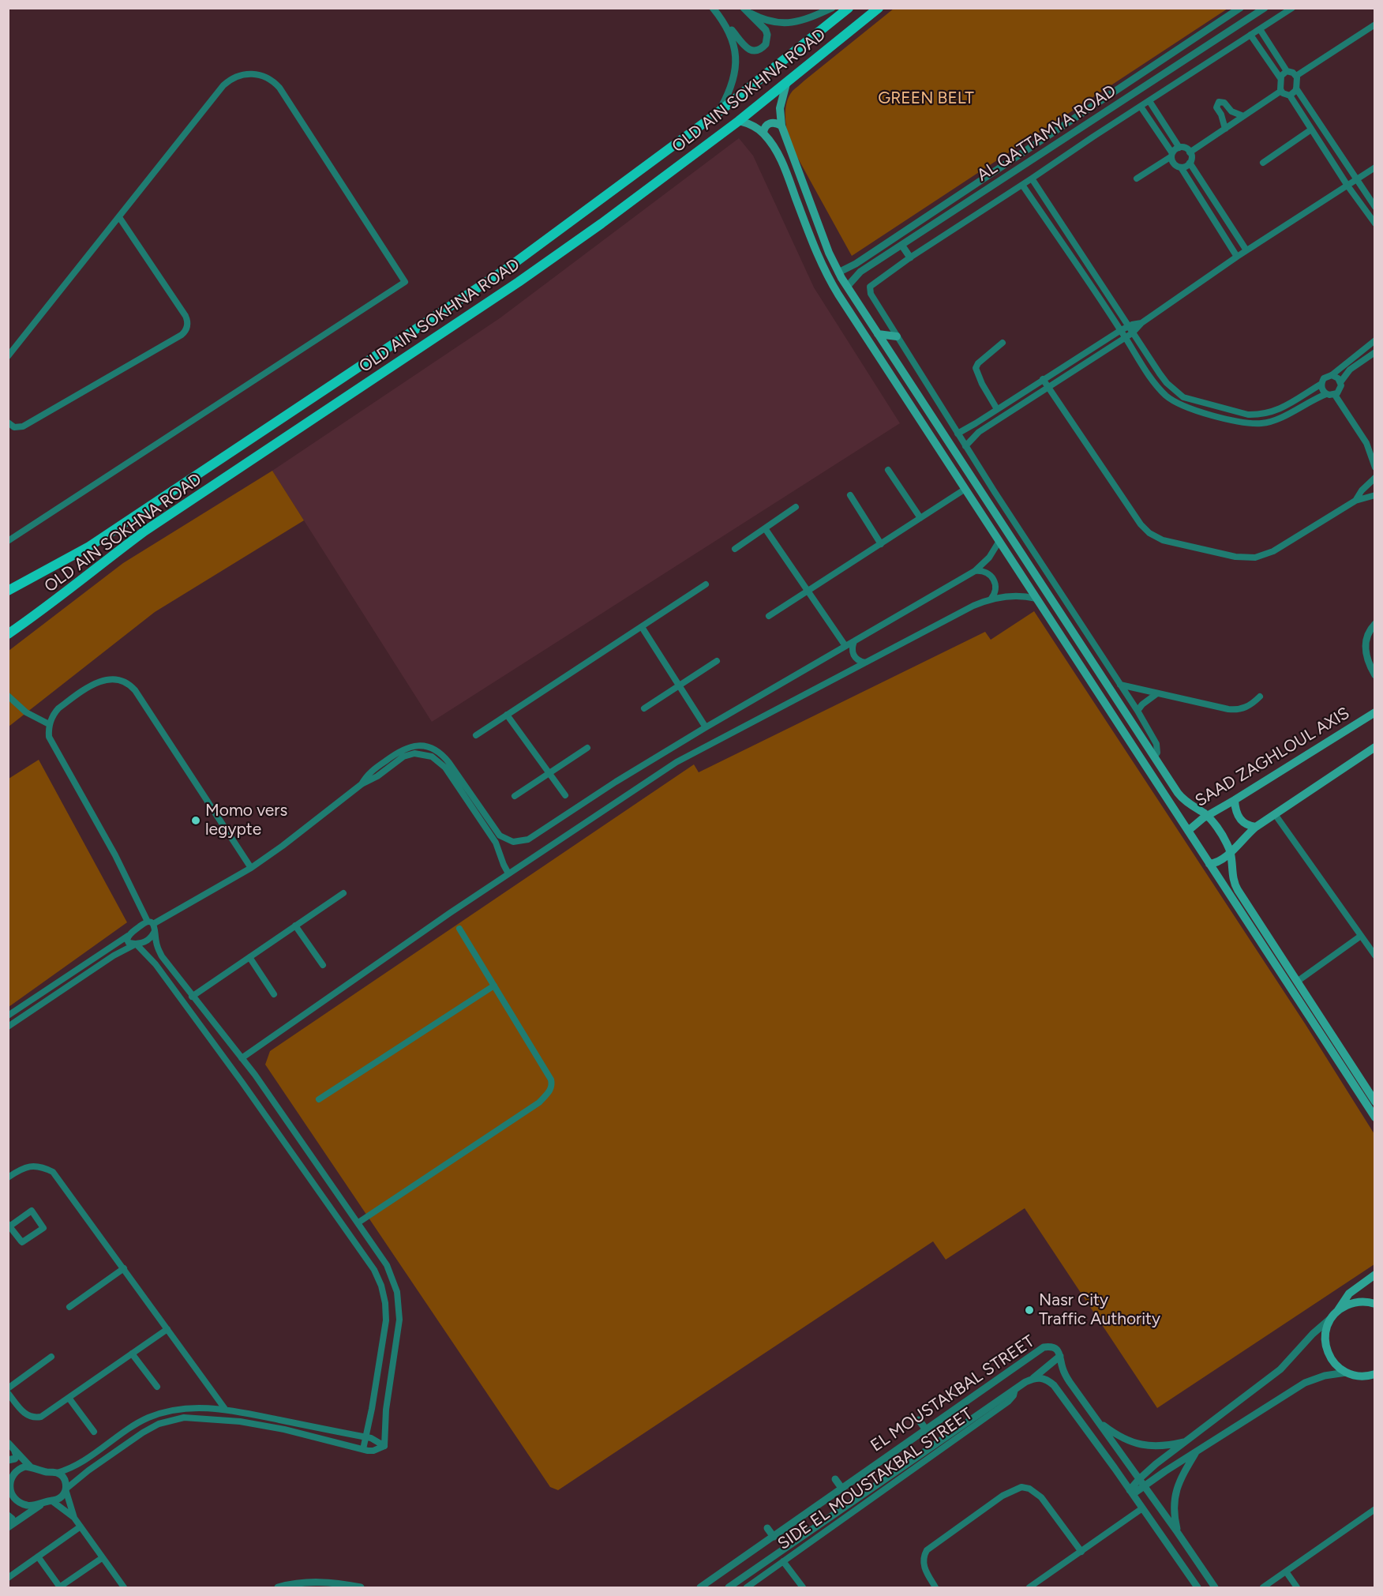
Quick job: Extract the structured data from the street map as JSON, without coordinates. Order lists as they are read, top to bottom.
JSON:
{
  "streets": {
    "main road": ["OLD AIN SOKHNA ROAD", "SAAD ZAGHLOUL AXIS"],
    "street": ["AL QATTAMYA ROAD", "EL MOUSTAKBAL STREET", "SIDE EL MOUSTAKBAL STREET"]
  },
  "crossings": [
    ["EL MOUSTAKBAL STREET", "SIDE EL MOUSTAKBAL STREET"]
  ],
  "parks": ["GREEN BELT"],
  "places": ["Momo vers legypte", "Nasr City Traffic Authority"]
}
